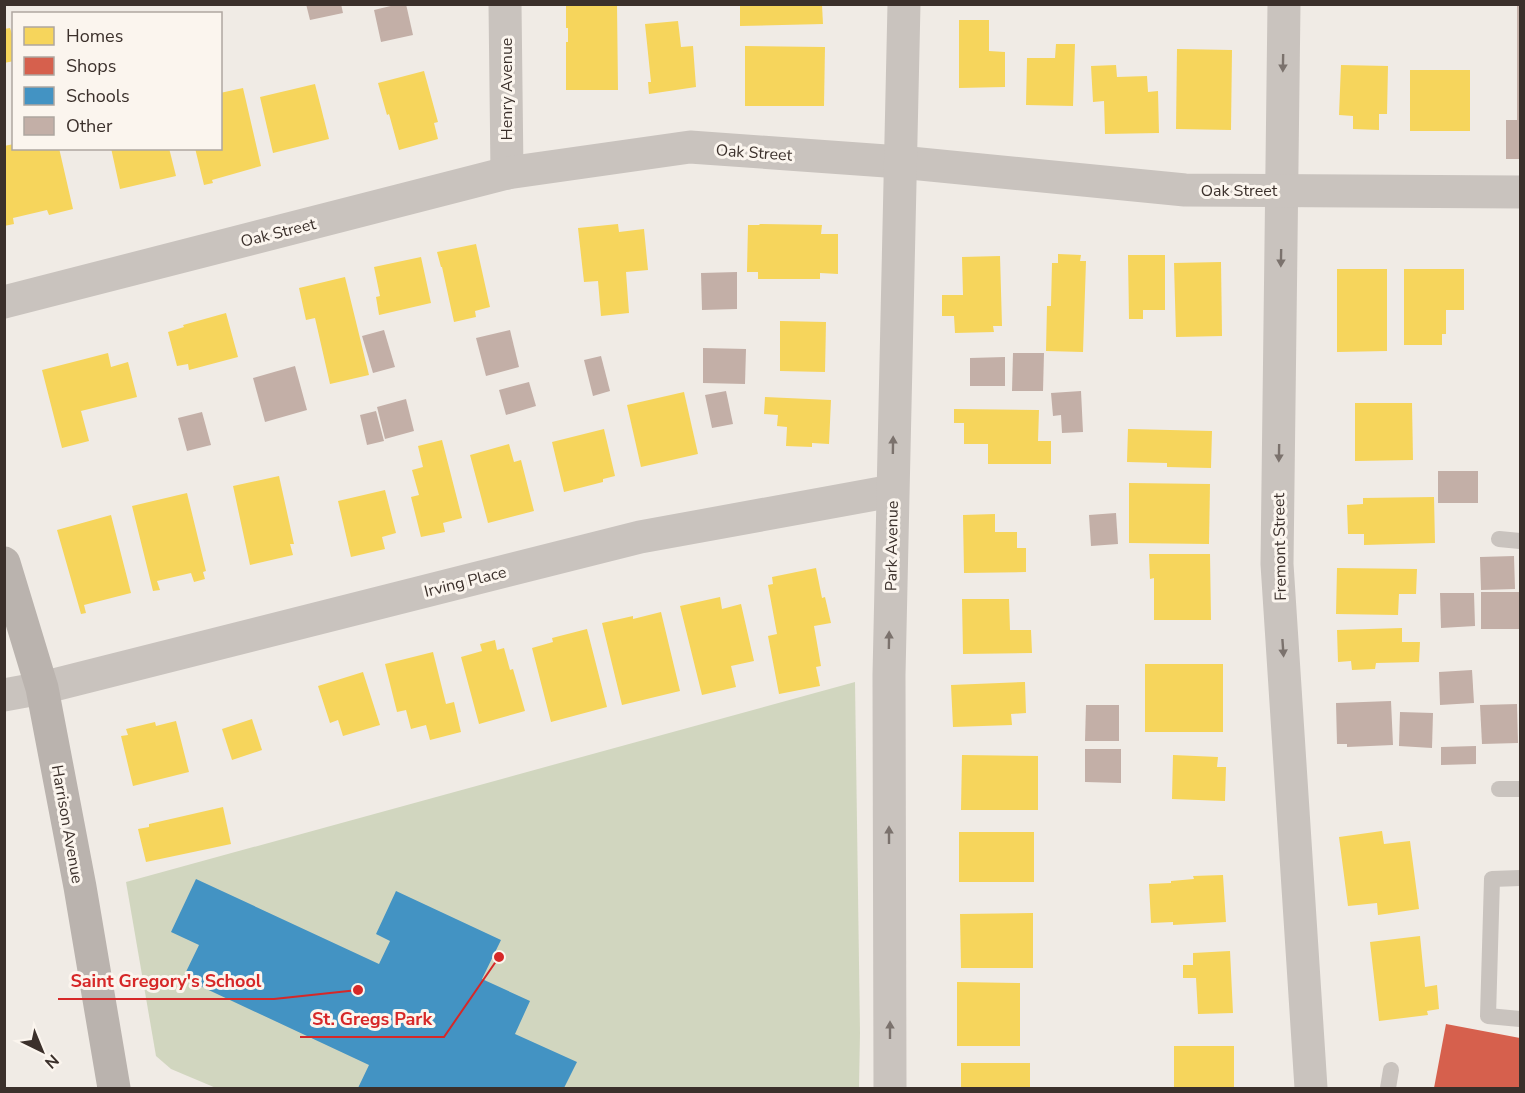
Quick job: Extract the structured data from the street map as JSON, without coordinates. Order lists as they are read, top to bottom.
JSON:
{
  "streets": {
    "main road": ["Harrison Avenue"],
    "street": [
      "Henry Avenue",
      "Oak Street",
      "Park Avenue",
      "Fremont Street",
      "Irving Place"
    ]
  },
  "crossings": [
    ["Henry Avenue", "Oak Street"],
    ["Oak Street", "Park Avenue"],
    ["Oak Street", "Fremont Street"],
    ["Park Avenue", "Irving Place"],
    ["Irving Place", "Harrison Avenue"]
  ],
  "one_way": ["Park Avenue", "Fremont Street"],
  "places": ["St. Gregs Park", "Saint Gregory's School"],
  "legend": [
    "Homes",
    "Shops",
    "Schools",
    "Other"
  ],
  "north": "bottom right"
}
